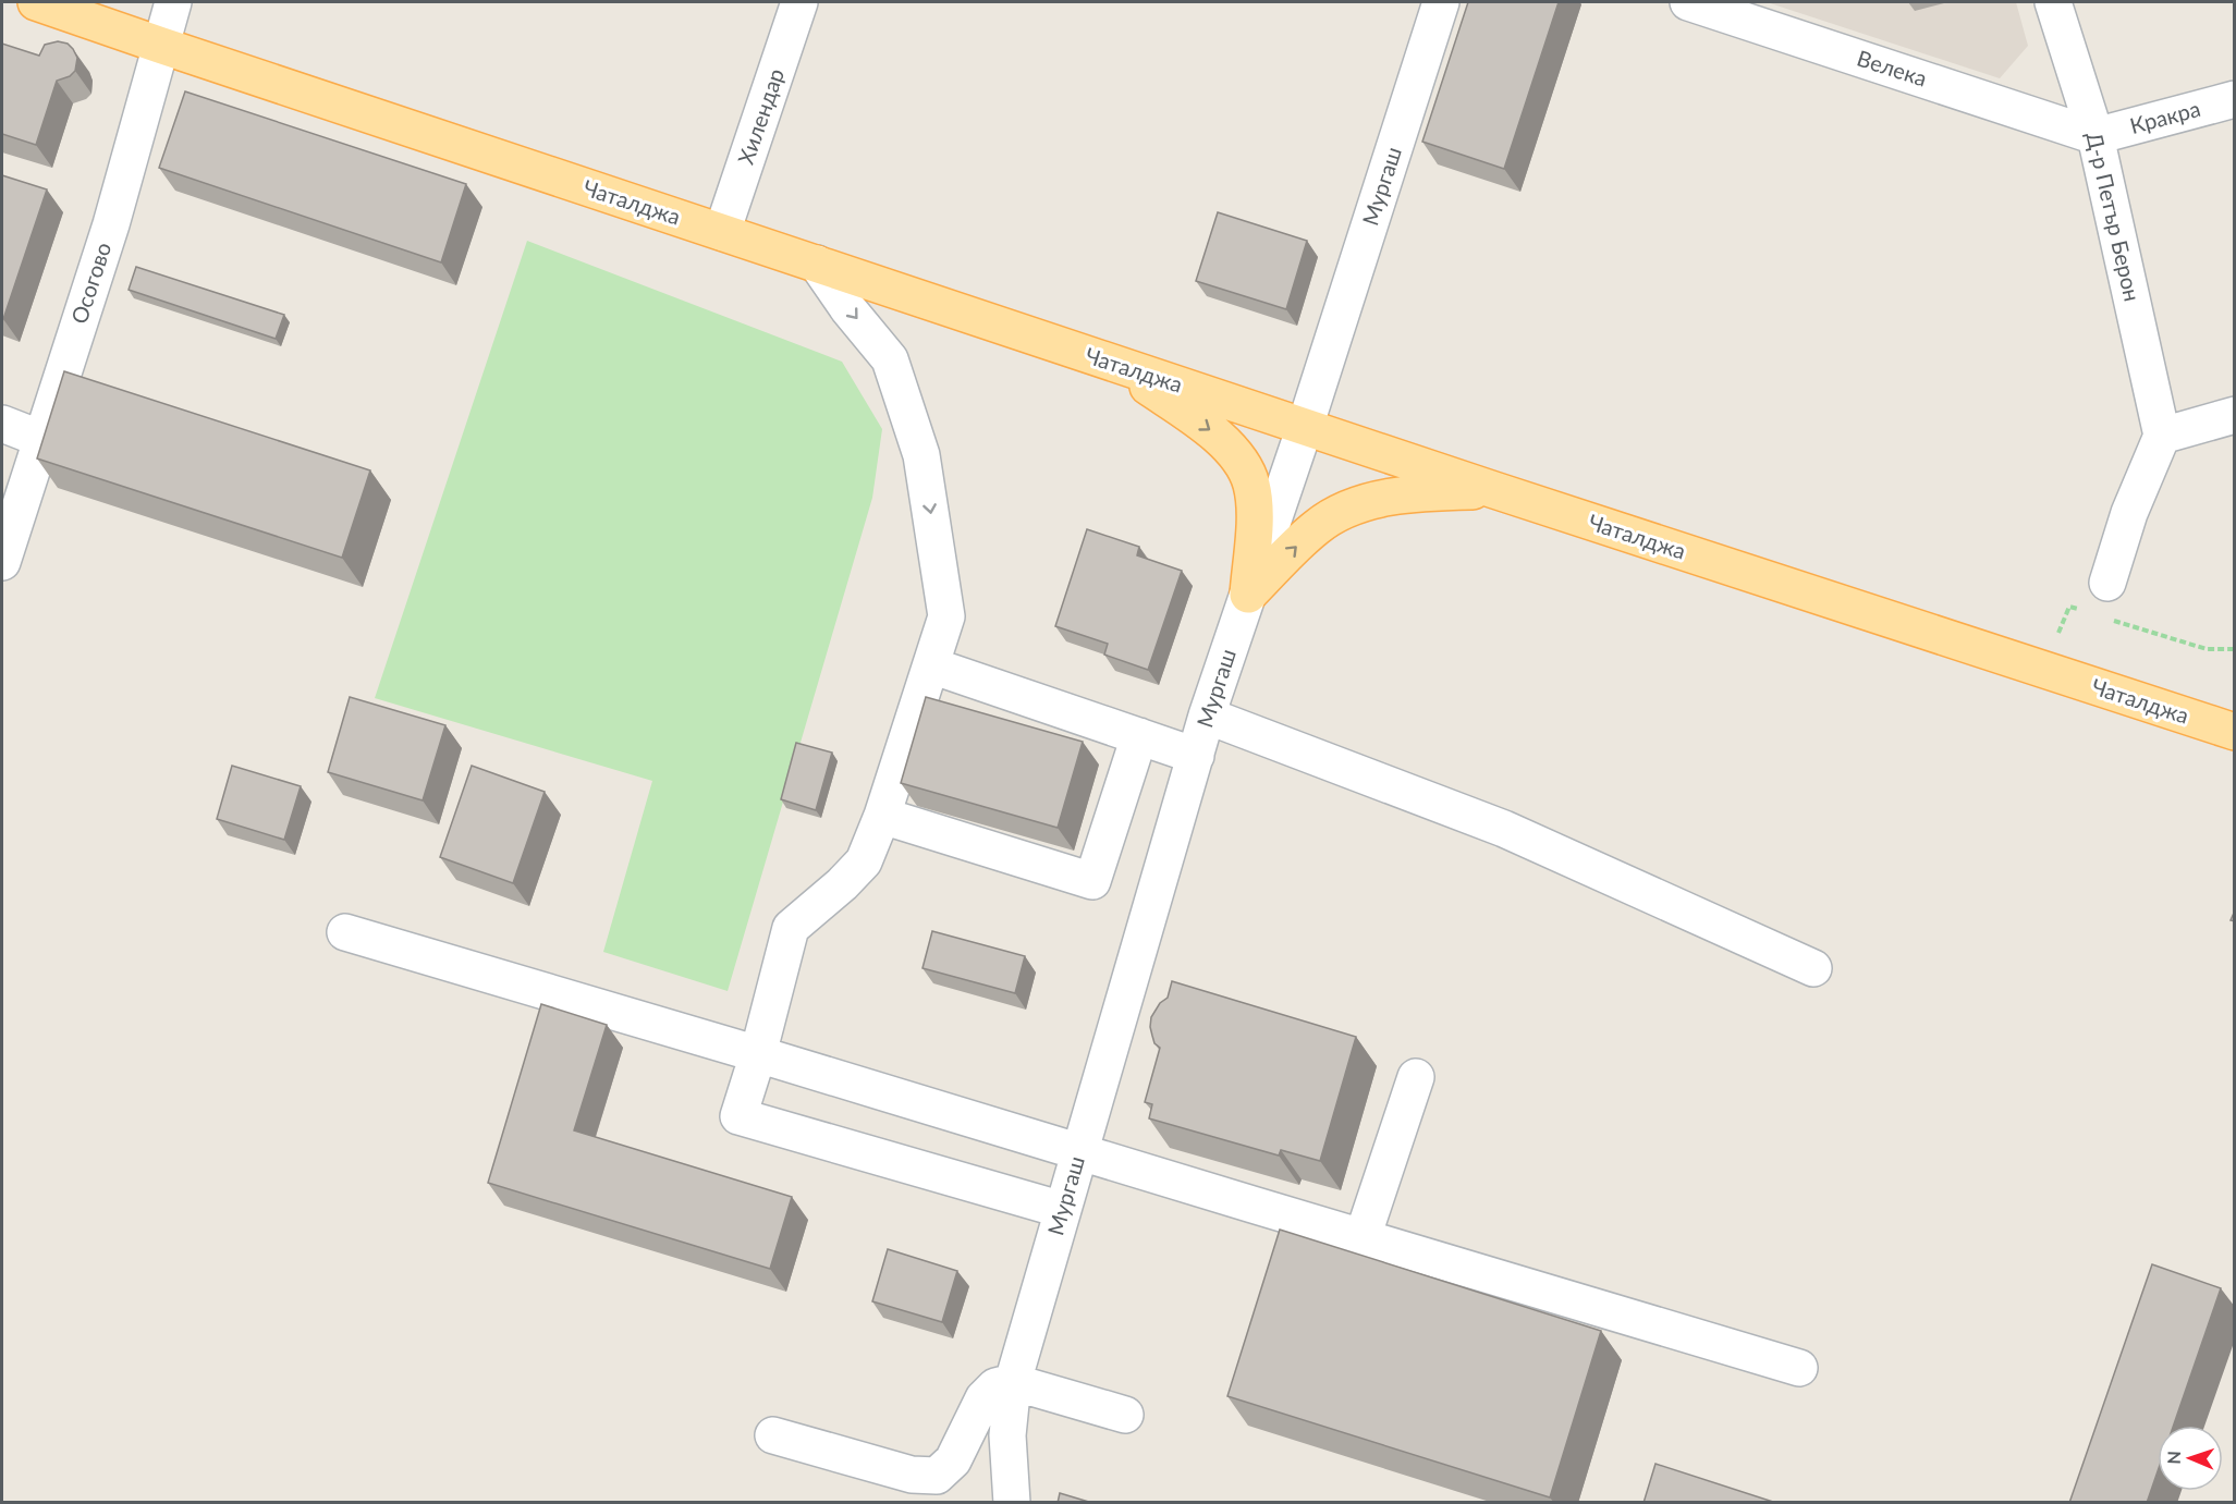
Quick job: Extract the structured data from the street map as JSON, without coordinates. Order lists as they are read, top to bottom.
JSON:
{
  "streets": {
    "main road": ["Чаталджа"],
    "street": [
      "Велека",
      "Хилендар",
      "Кракра",
      "Мургаш",
      "Д-р Петър Берон",
      "Осогово"
    ]
  },
  "crossings": [
    ["Велека", "Кракра"],
    ["Велека", "Д-р Петър Берон"],
    ["Хилендар", "Чаталджа"],
    ["Кракра", "Д-р Петър Берон"],
    ["Мургаш", "Чаталджа"],
    ["Чаталджа", "Осогово"]
  ],
  "north": "left"
}
